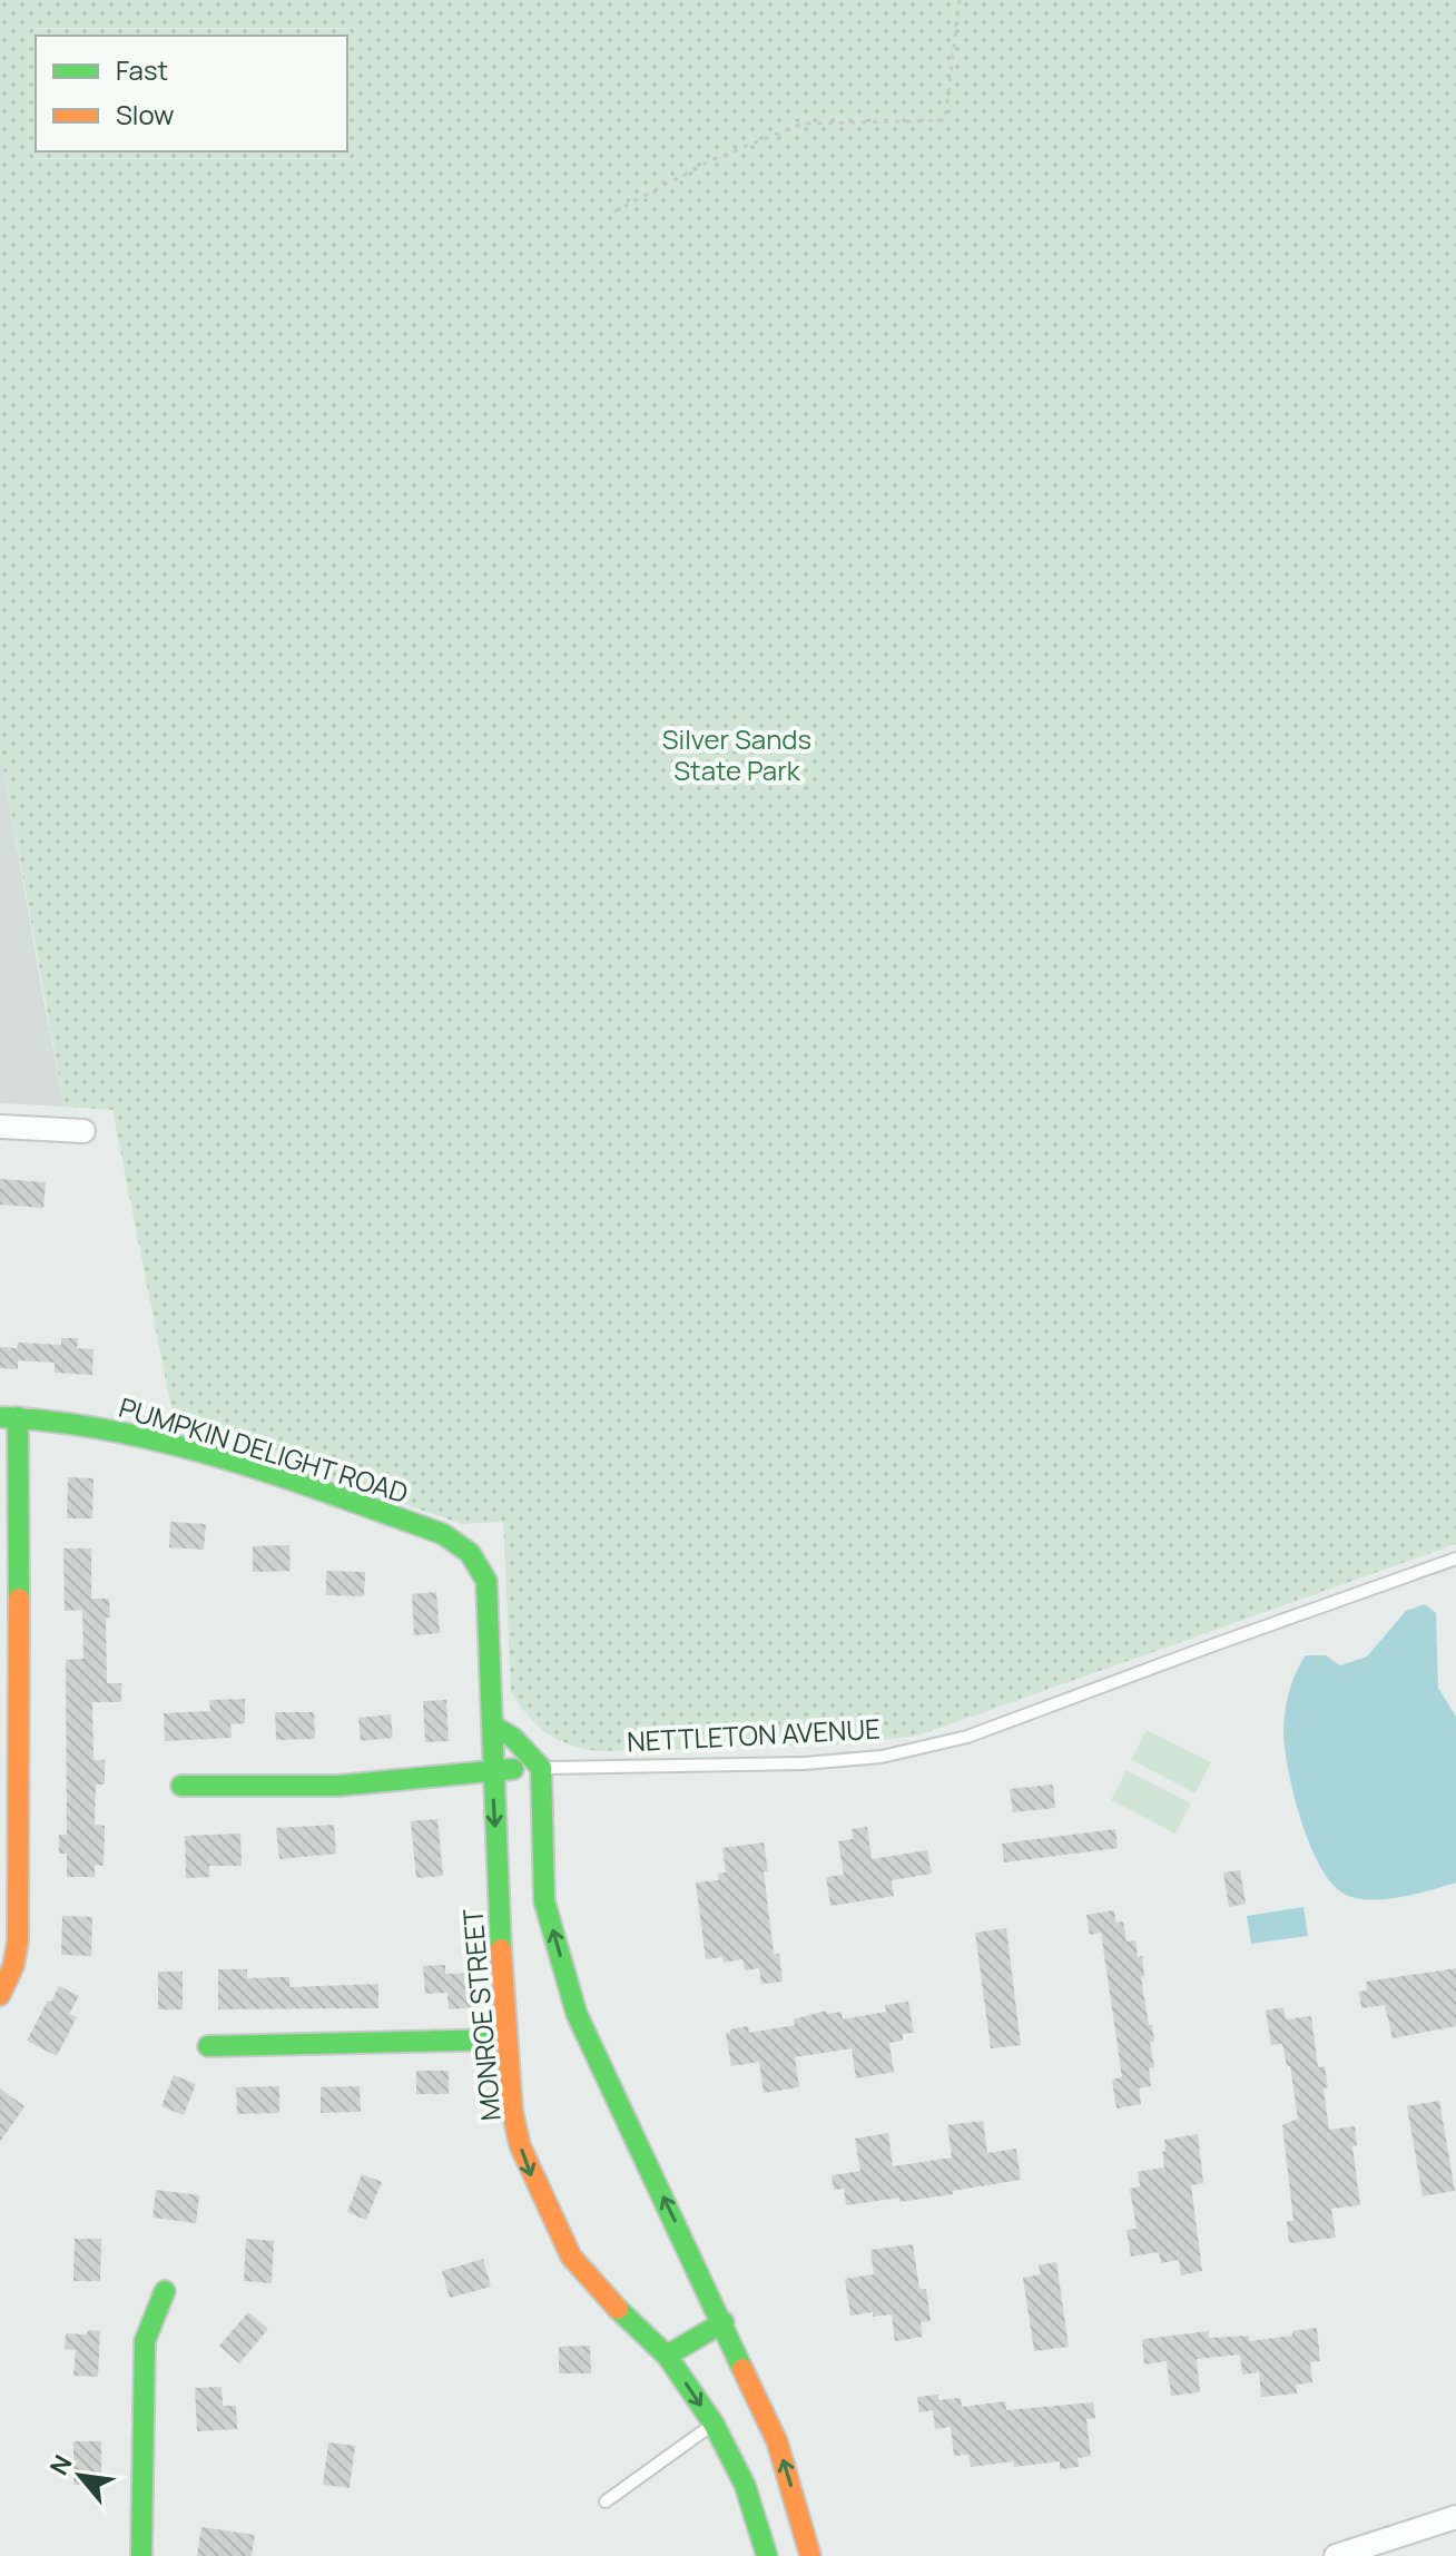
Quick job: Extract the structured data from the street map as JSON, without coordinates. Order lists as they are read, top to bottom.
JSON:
{
  "streets": {
    "street": ["PUMPKIN DELIGHT ROAD", "NETTLETON AVENUE", "MONROE STREET"]
  },
  "crossings": [
    ["PUMPKIN DELIGHT ROAD", "MONROE STREET"],
    ["NETTLETON AVENUE", "MONROE STREET"]
  ],
  "parks": ["Silver Sands State Park"],
  "legend": ["Fast", "Slow"],
  "north": "top left"
}
